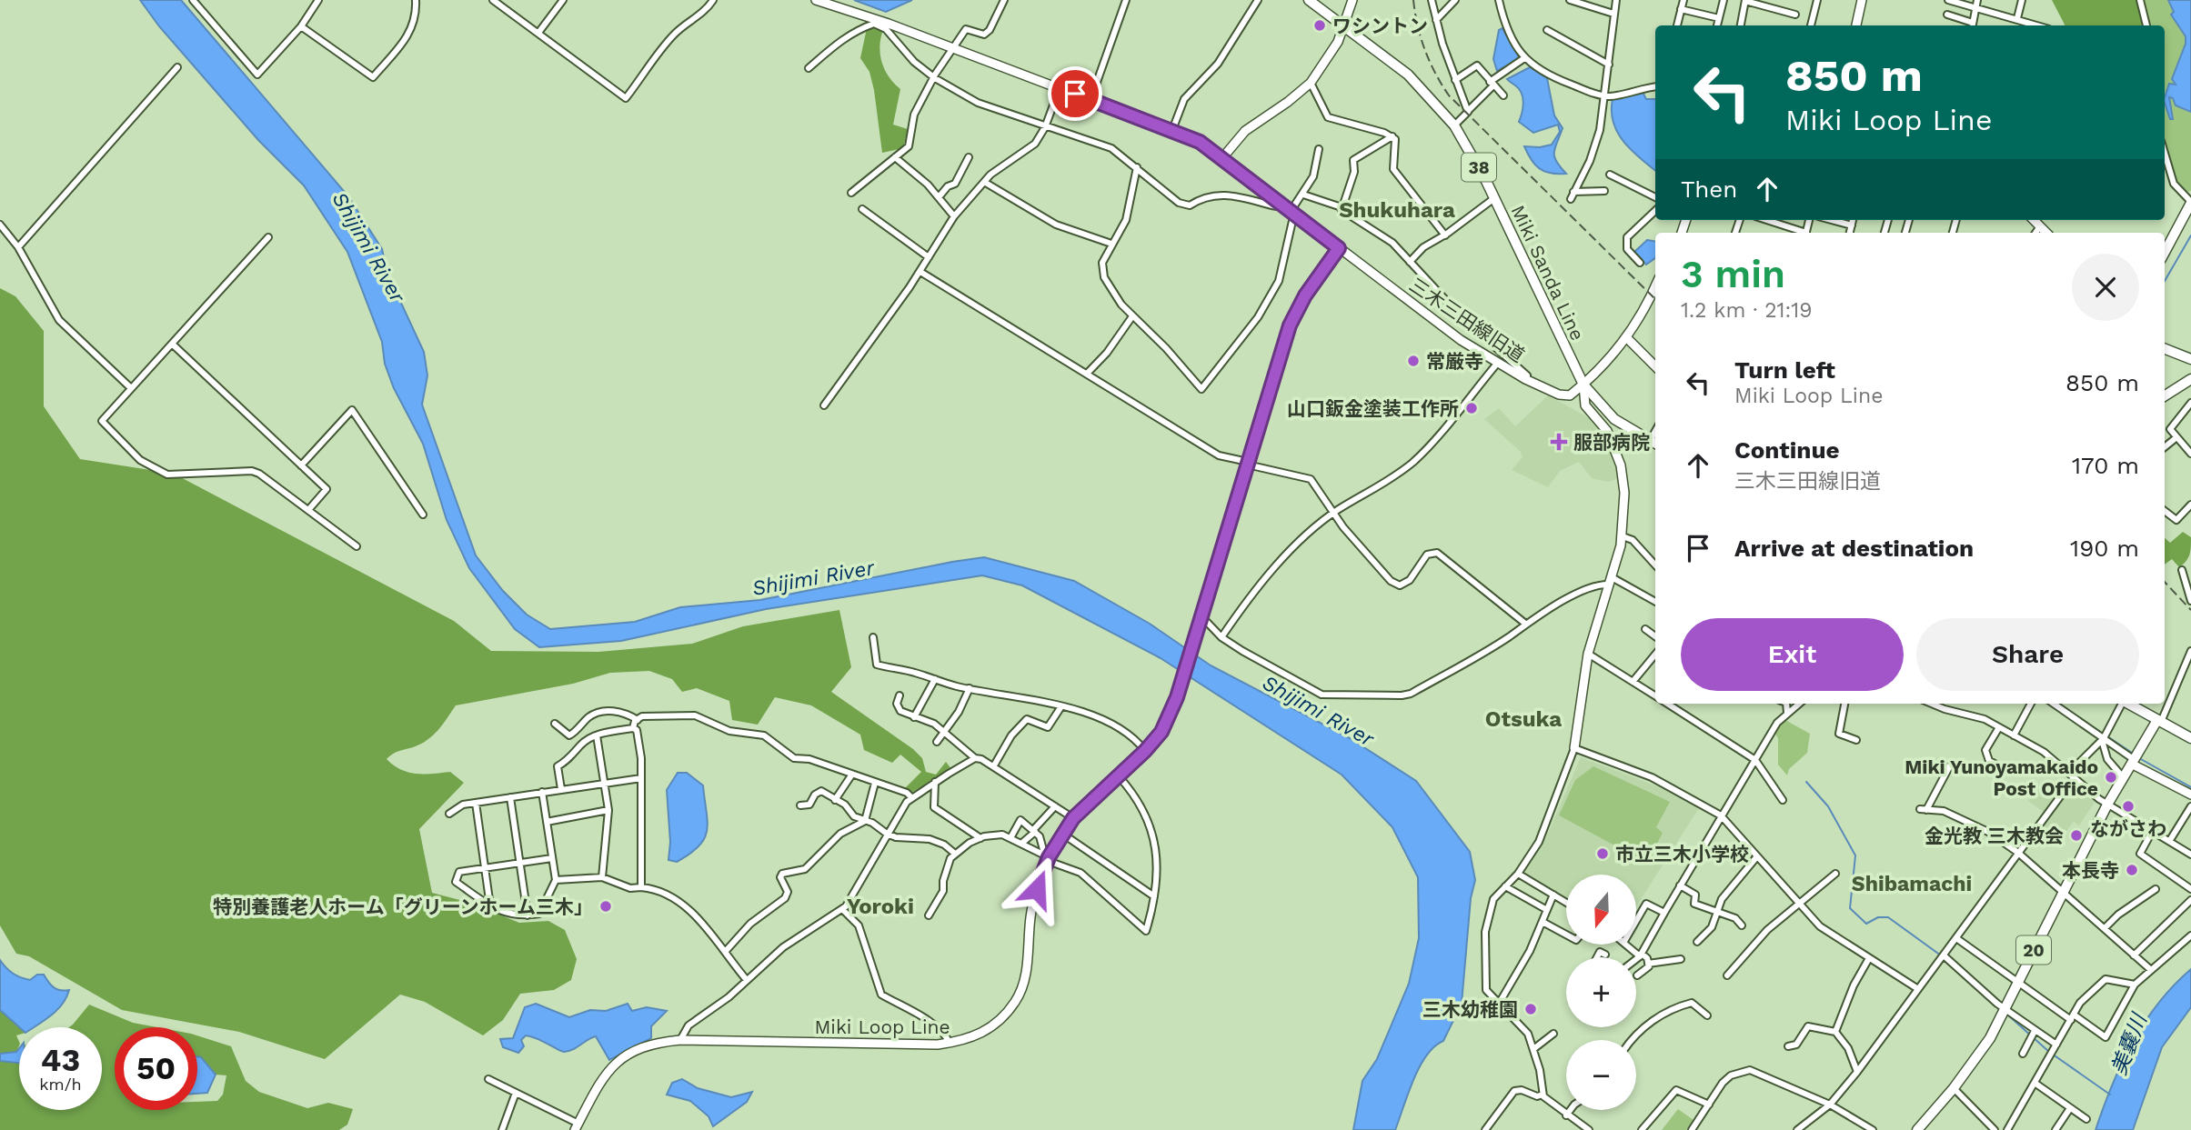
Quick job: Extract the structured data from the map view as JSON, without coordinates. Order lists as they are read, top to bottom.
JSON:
{
  "streets": {
    "main road": [
      "38",
      "Miki Sanda Line",
      "三木三田線旧道",
      "20",
      "Miki Loop Line"
    ]
  },
  "crossings": [
    ["Miki Sanda Line", "三木三田線旧道"],
    ["三木三田線旧道", "Miki Loop Line"]
  ],
  "districts": [
    "Shukuhara",
    "Otsuka",
    "Shibamachi",
    "Yoroki"
  ],
  "water": ["Shijimi River", "美嚢川"],
  "places": {
    "other": [
      "ワシントン",
      "常厳寺",
      "山口鈑金塗装工作所",
      "Miki Yunoyamakaido Post Office",
      "ながさわ",
      "金光教 三木教会",
      "市立三木小学校",
      "本長寺",
      "特別養護老人ホーム「グリーンホーム三木」",
      "三木幼稚園"
    ],
    "health": ["服部病院"]
  },
  "north": "bottom",
  "page": {
    "turn": ["850 m", "Miki Loop Line"],
    "then": "Then",
    "heading": ["3 min", "1.2 km · 21:19"],
    "list": [
      {
        "name": "Turn left",
        "note": "Miki Loop Line",
        "value": "850 m"
      },
      {
        "name": "Continue",
        "note": "三木三田線旧道",
        "value": "170 m"
      },
      {
        "name": "Arrive at destination",
        "value": "190 m"
      }
    ],
    "buttons": ["Exit", "Share"],
    "map_buttons": ["+", "−"],
    "speed": "43 km/h",
    "limit": "50"
  }
}
